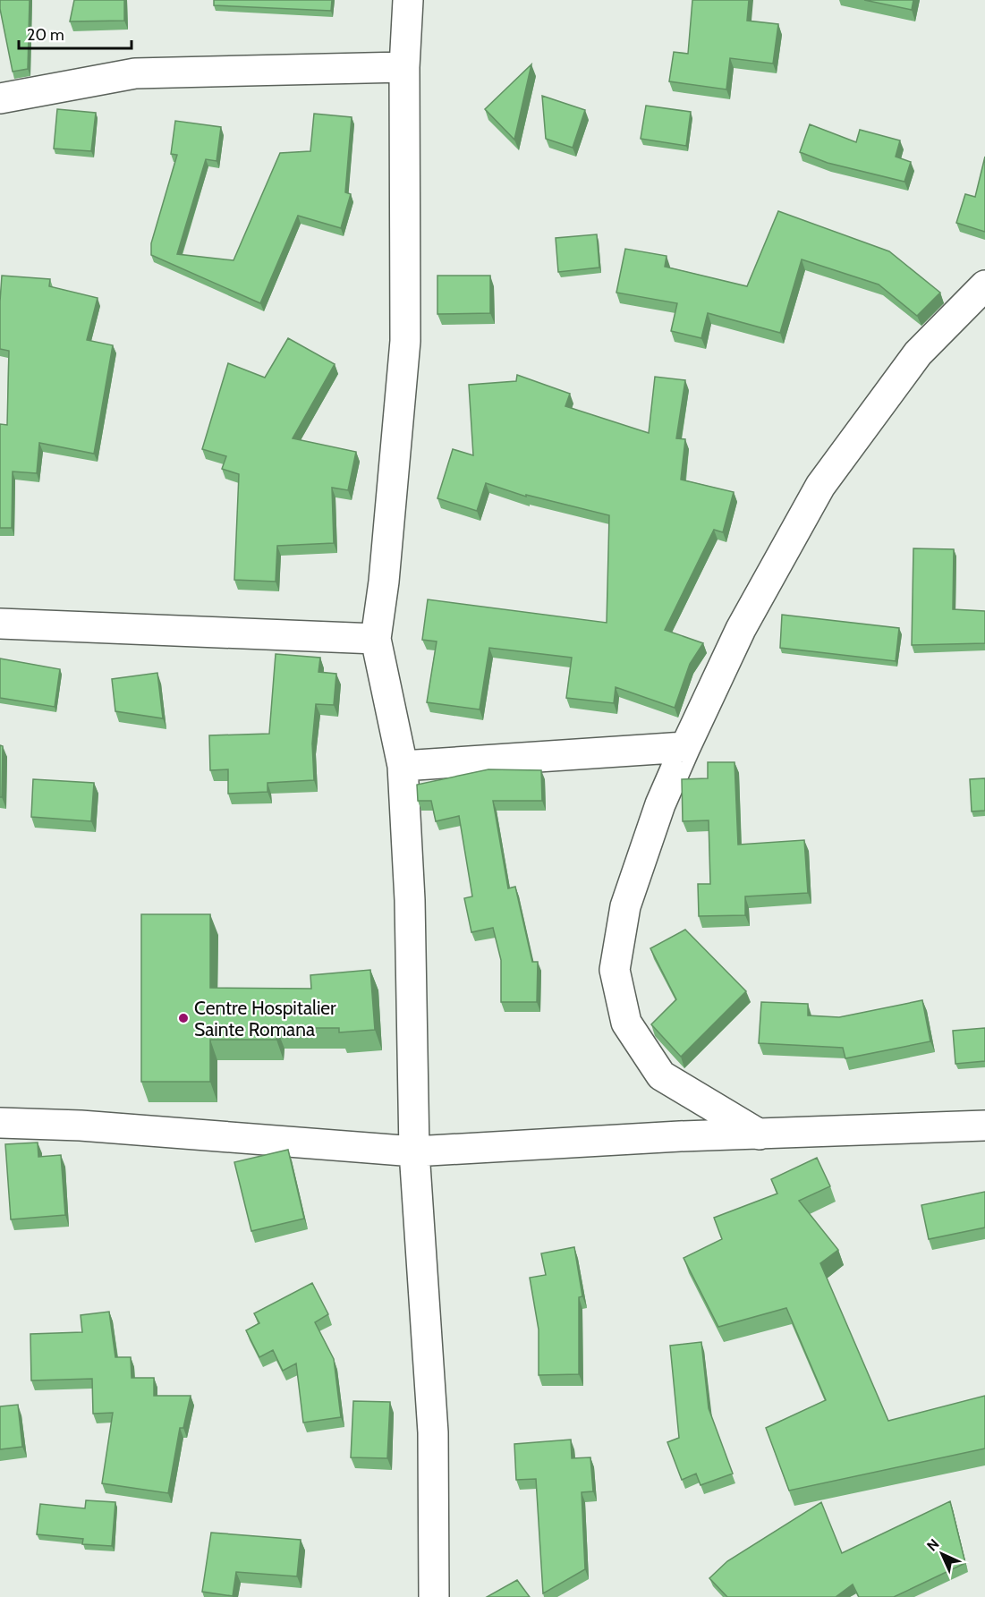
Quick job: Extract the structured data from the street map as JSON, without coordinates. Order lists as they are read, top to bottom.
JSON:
{
  "places": ["Centre Hospitalier Sainte Romana"],
  "scale_bar": "20 m",
  "north": "top left"
}
